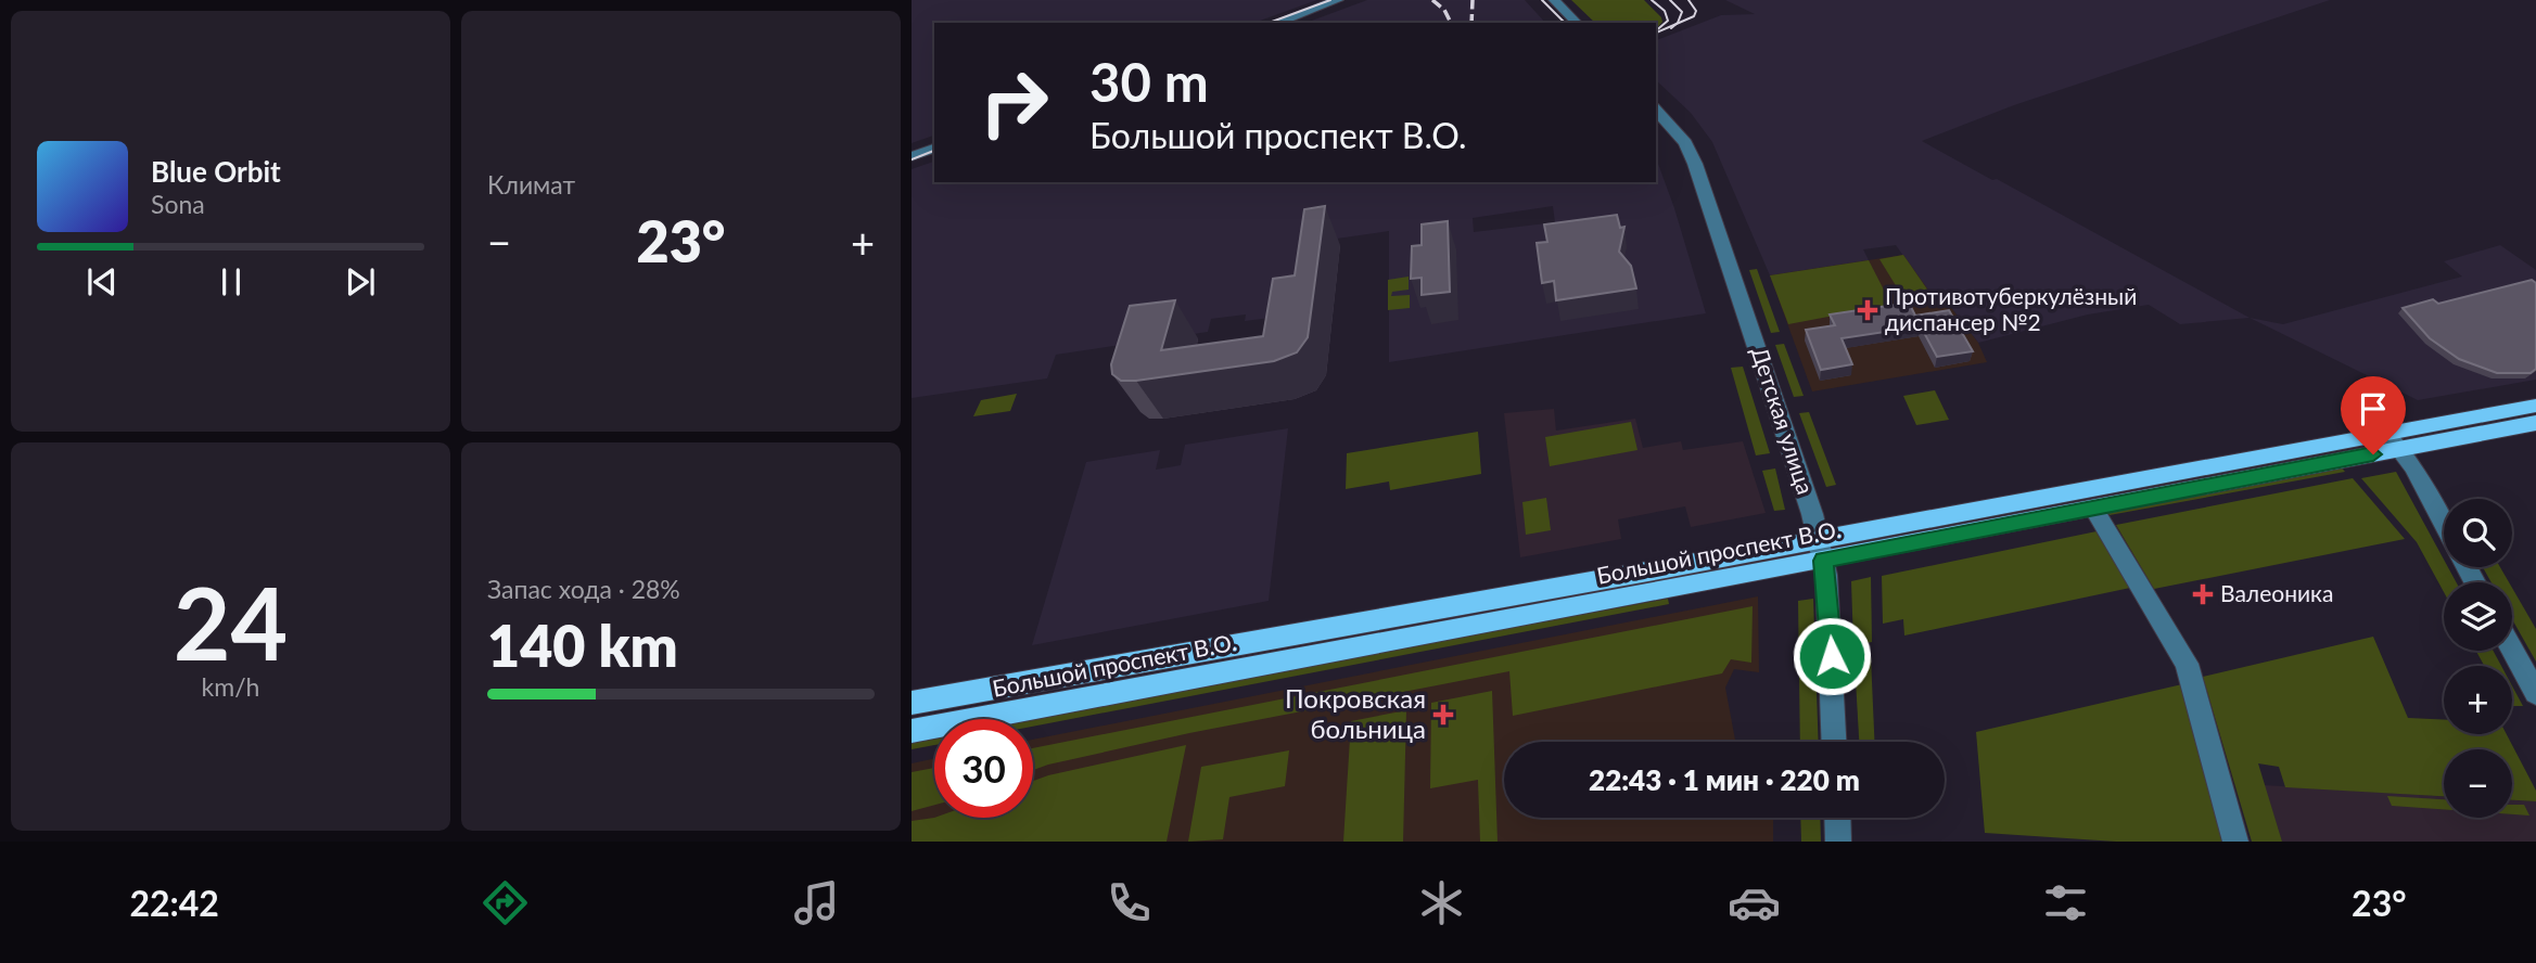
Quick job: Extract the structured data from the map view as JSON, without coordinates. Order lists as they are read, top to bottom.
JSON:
{
  "streets": {
    "main road": ["Большой проспект В.О."],
    "street": ["Детская улица"]
  },
  "crossings": [
    ["Детская улица", "Большой проспект В.О."]
  ],
  "places": {
    "health": ["Противотуберкулёзный диспансер №2", "Валеоника", "Покровская больница"]
  },
  "page": {
    "tile": [
      "Климат",
      ["24", "km/h"],
      ["Запас хода · 28%", "140 km"]
    ],
    "turn": ["30 m", "Большой проспект В.О."],
    "song": ["Blue Orbit", "Sona"],
    "heat": ["−", "23°", "+"],
    "map_buttons": ["+", "−"],
    "limit": "30",
    "trip": "22:43 · 1 мин · 220 m",
    "tabs": ["22:42", "23°"]
  }
}
